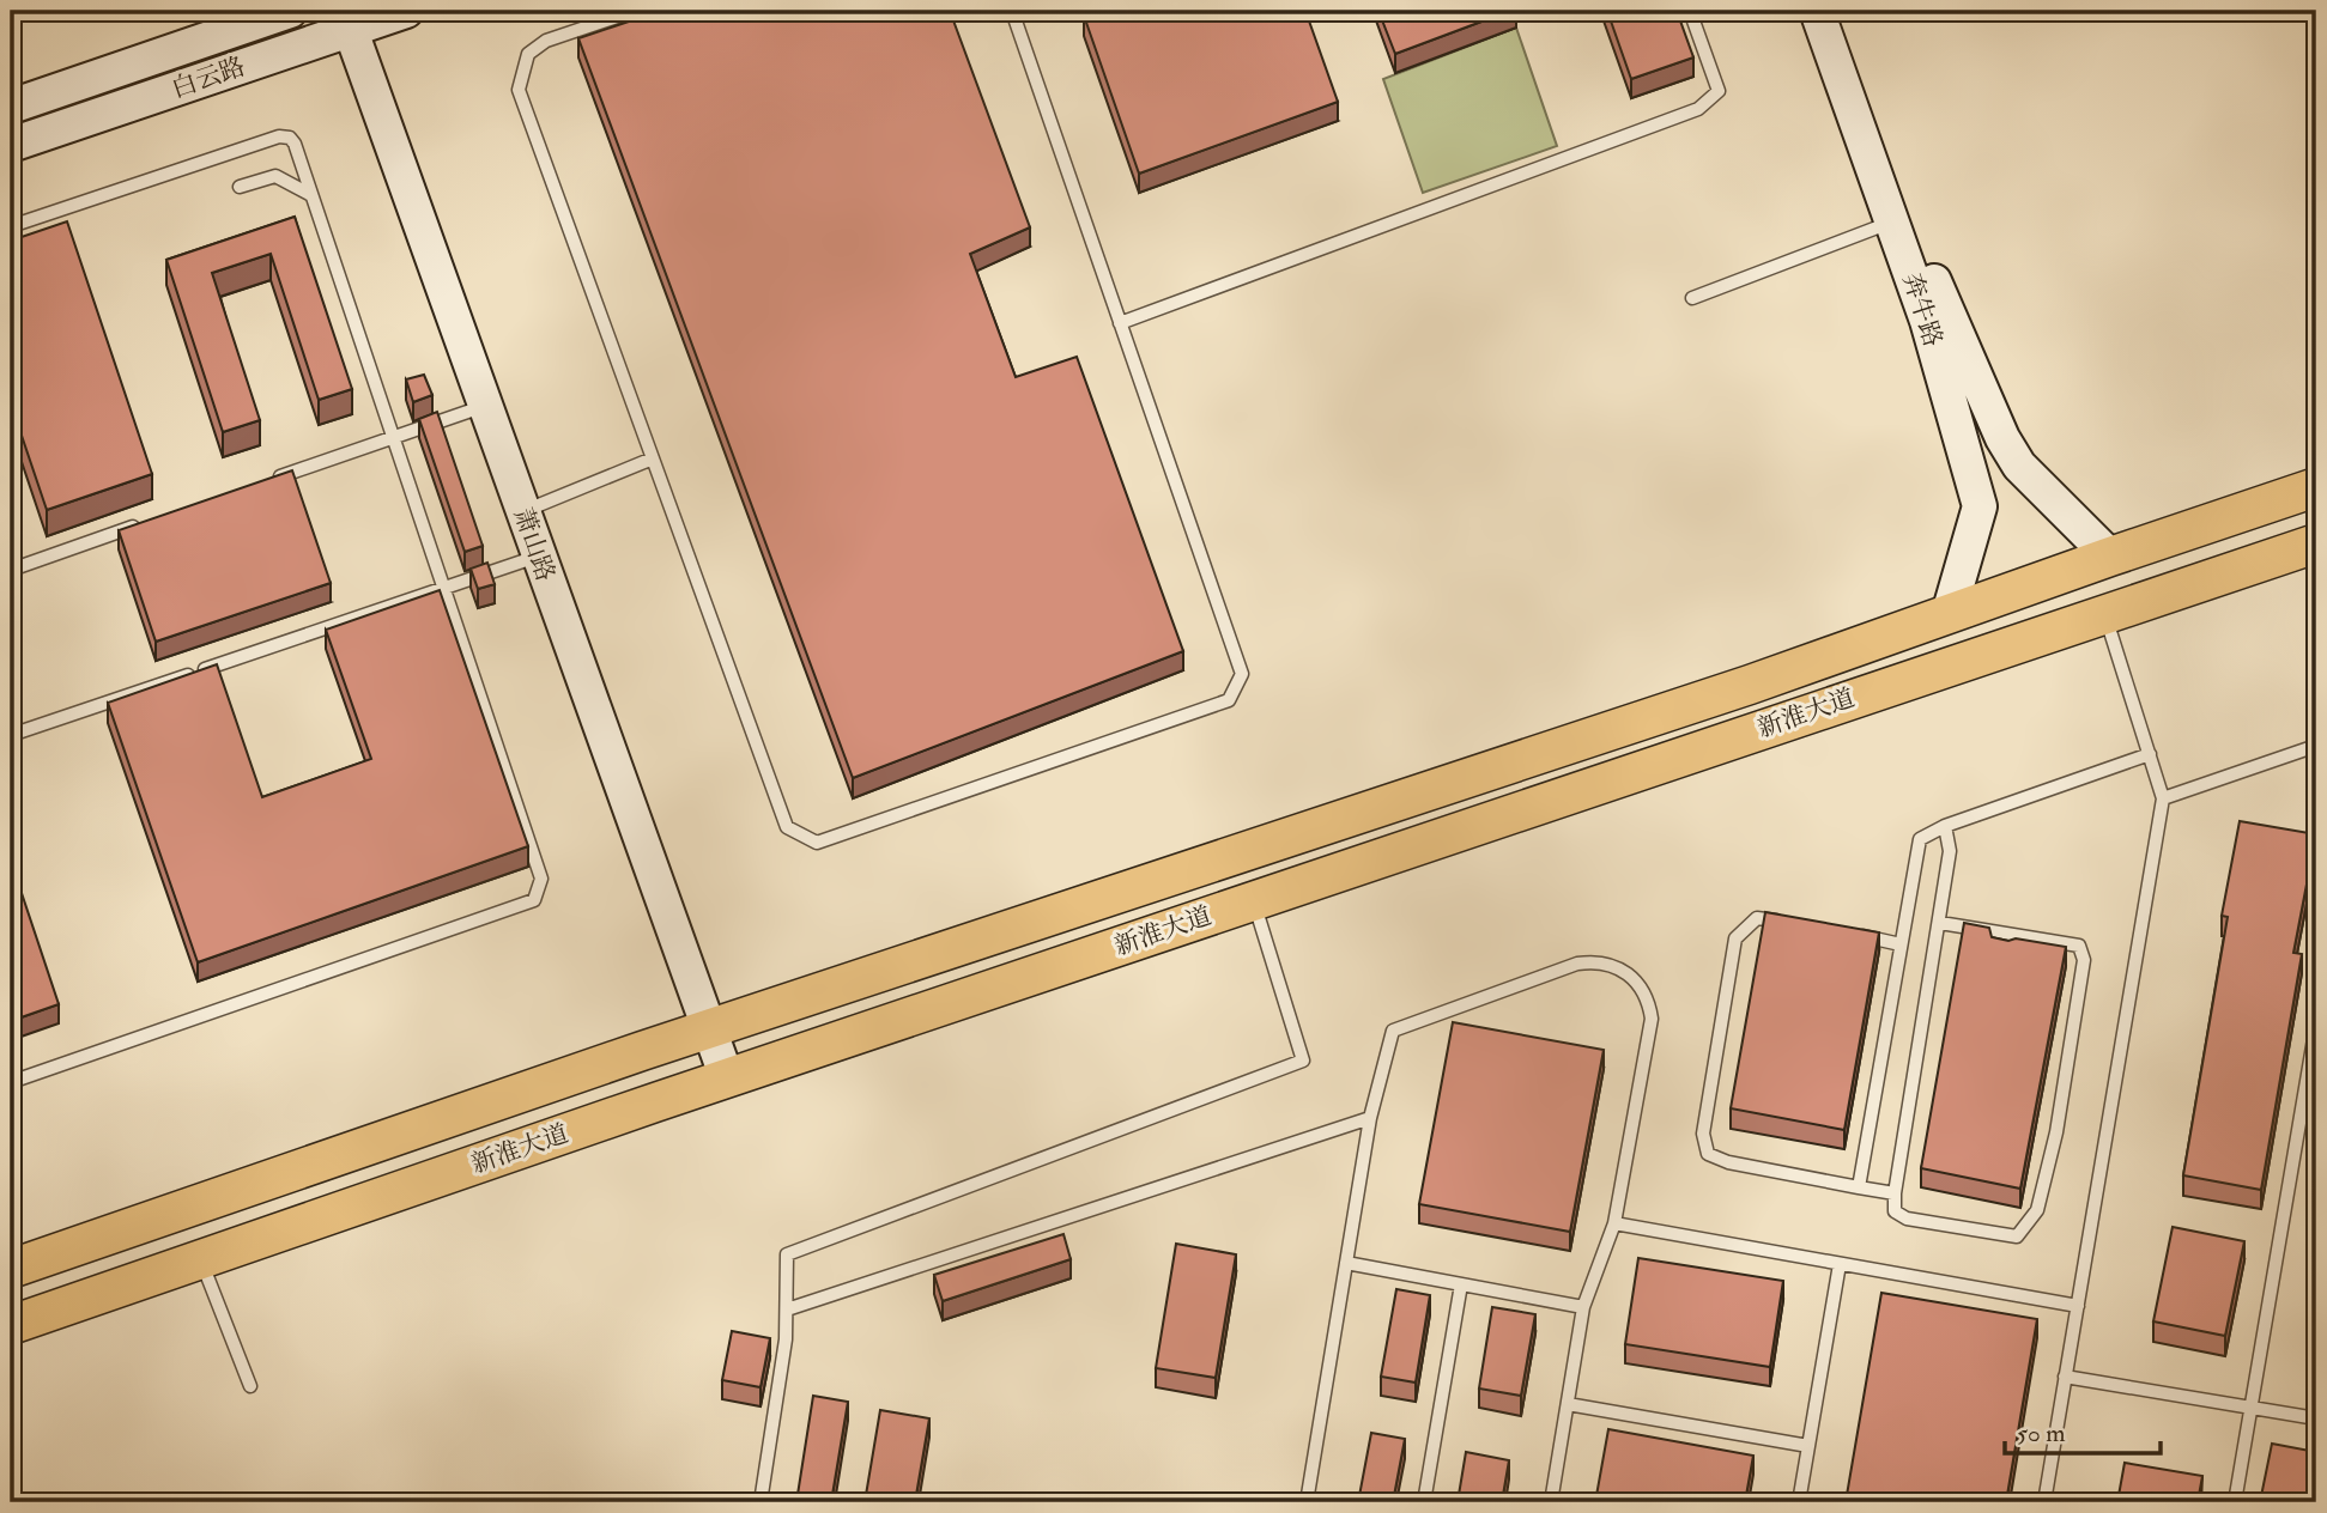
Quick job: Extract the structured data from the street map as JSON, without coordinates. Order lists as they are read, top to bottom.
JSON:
{
  "streets": {
    "main road": ["新淮大道"],
    "street": ["白云路", "奔牛路", "萧山路"]
  },
  "crossings": [
    ["白云路", "萧山路"],
    ["奔牛路", "新淮大道"],
    ["萧山路", "新淮大道"]
  ],
  "scale_bar": "50 m"
}
